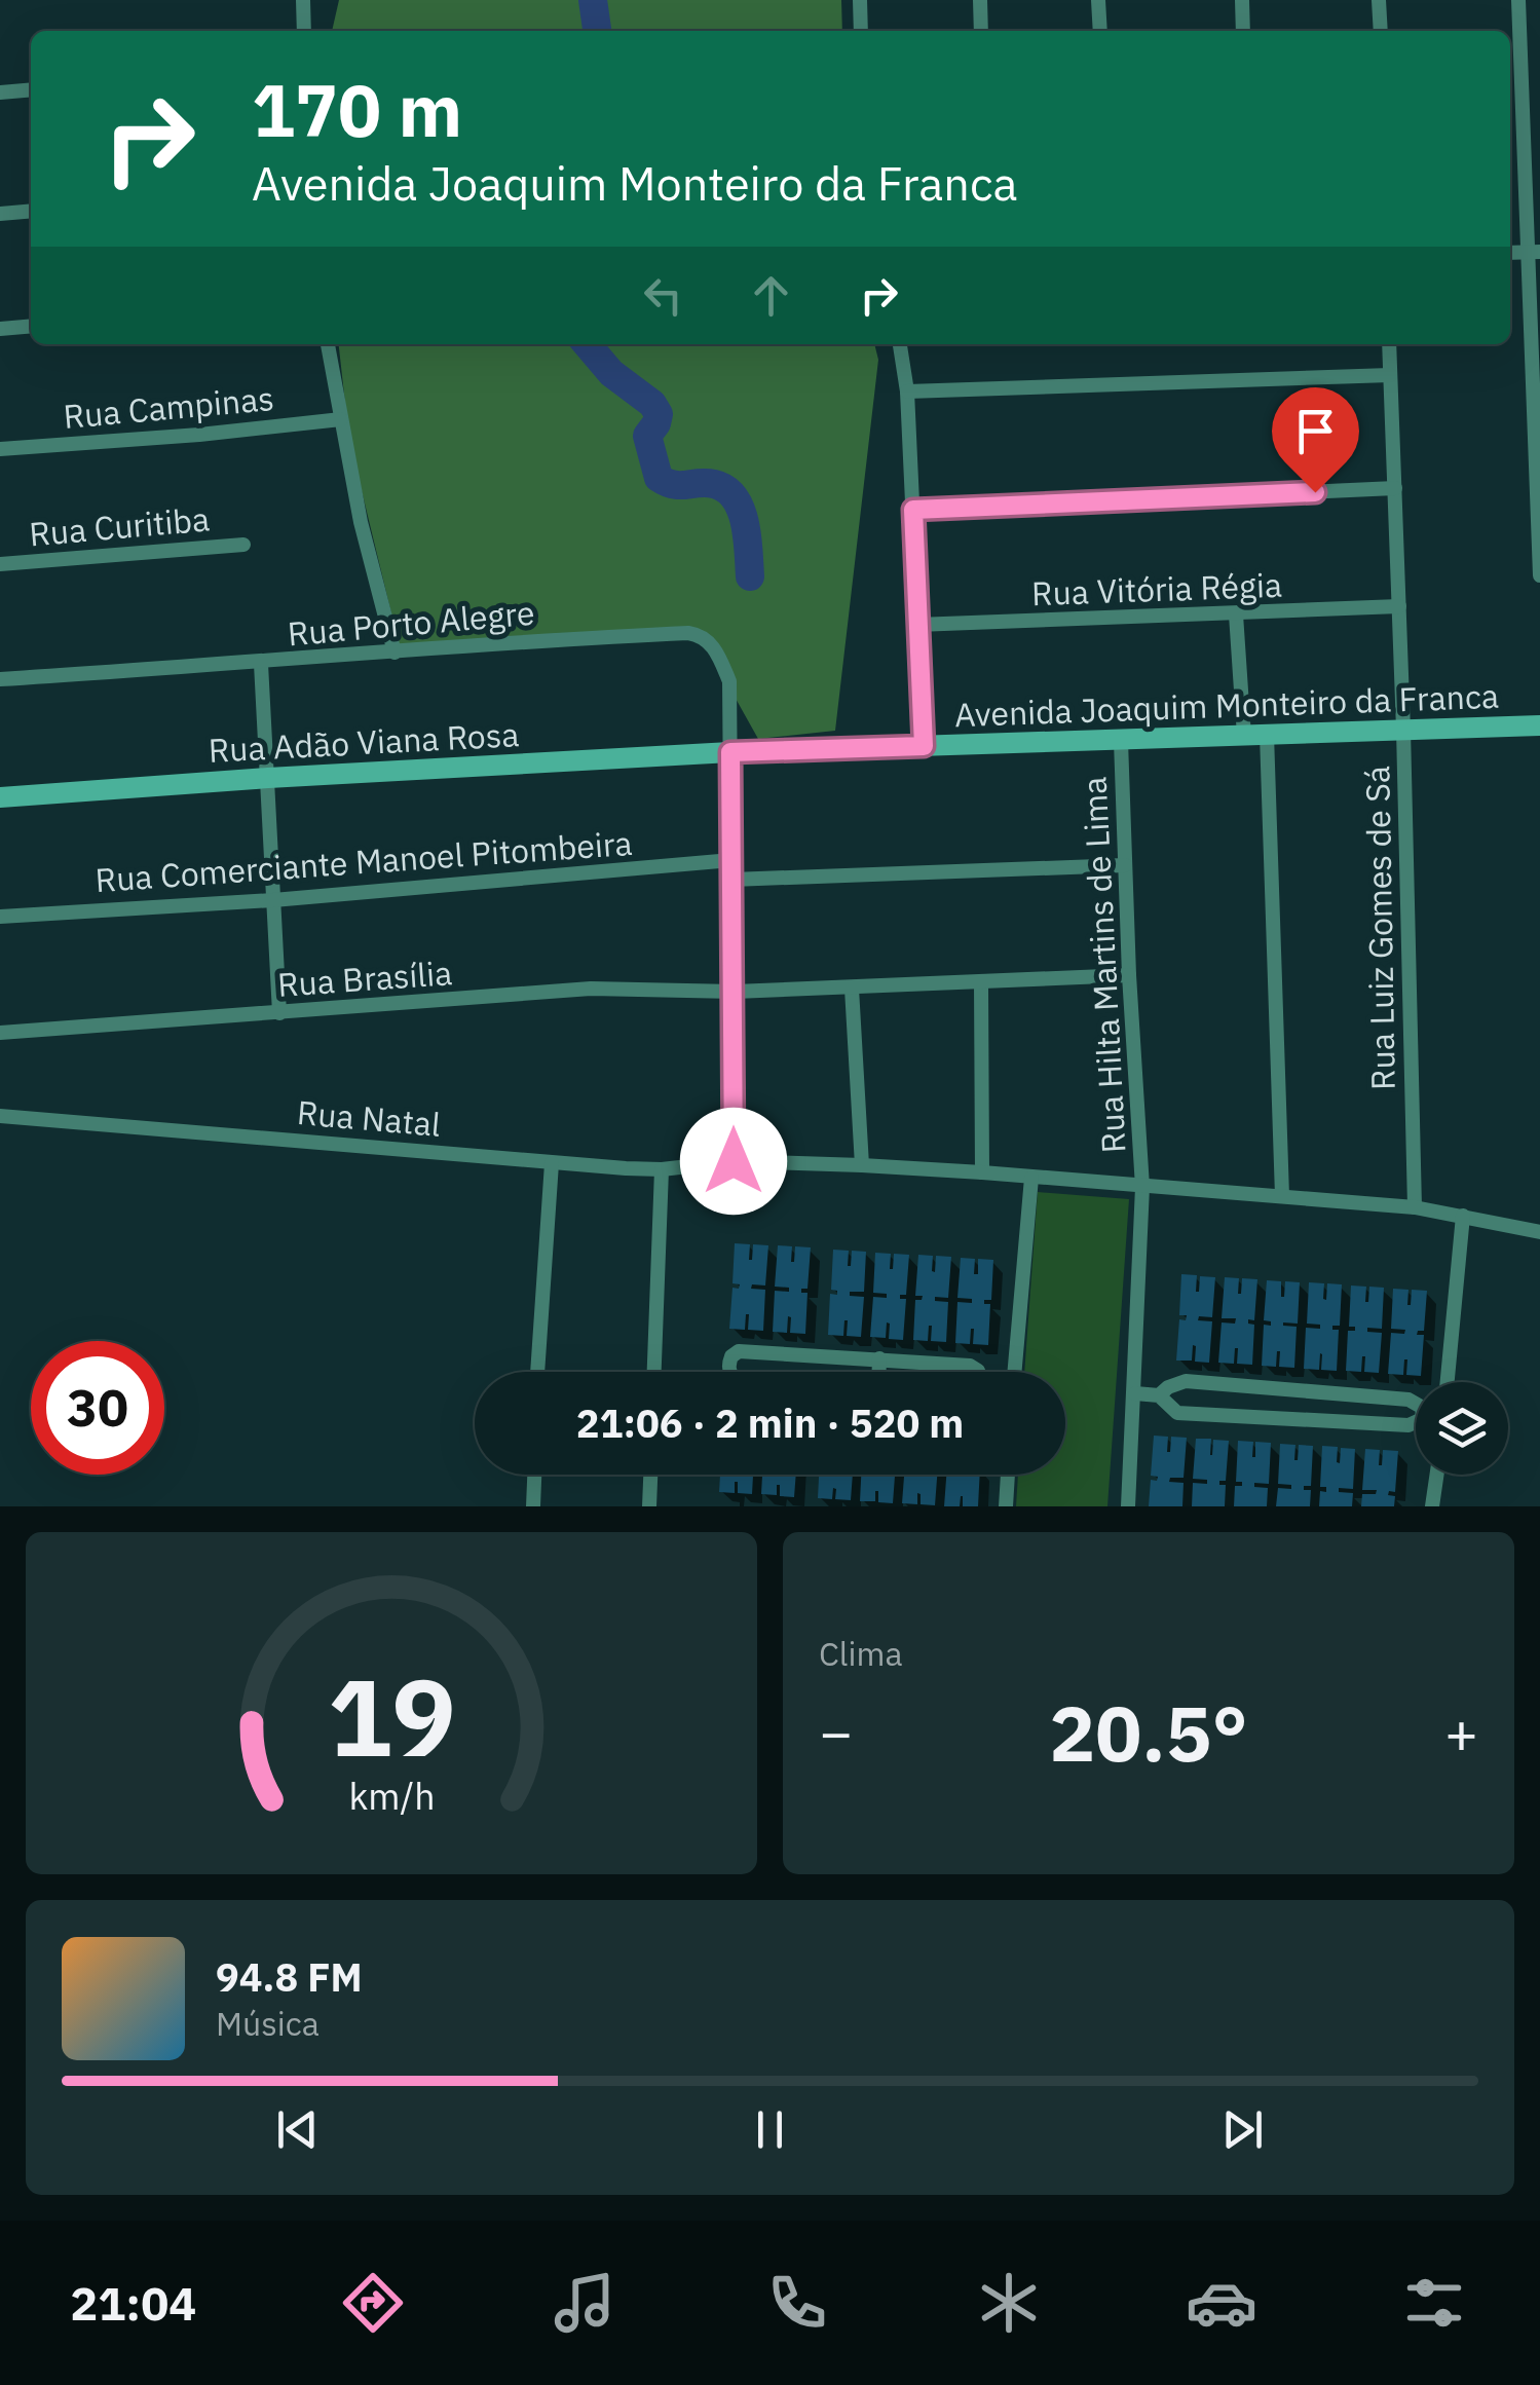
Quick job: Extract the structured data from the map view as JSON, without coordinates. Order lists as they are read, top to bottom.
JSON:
{
  "streets": {
    "street": [
      "Rua Campinas",
      "Rua Curitiba",
      "Rua Vitória Régia",
      "Rua Porto Alegre",
      "Avenida Joaquim Monteiro da Franca",
      "Rua Adão Viana Rosa",
      "Rua Comerciante Manoel Pitombeira",
      "Rua Luiz Gomes de Sá",
      "Rua Hilta Martins de Lima",
      "Rua Brasília",
      "Rua Natal"
    ]
  },
  "crossings": [
    ["Rua Vitória Régia", "Rua Luiz Gomes de Sá"],
    ["Rua Porto Alegre", "Avenida Joaquim Monteiro da Franca"],
    ["Rua Porto Alegre", "Rua Adão Viana Rosa"],
    ["Avenida Joaquim Monteiro da Franca", "Rua Adão Viana Rosa"],
    ["Avenida Joaquim Monteiro da Franca", "Rua Luiz Gomes de Sá"],
    ["Avenida Joaquim Monteiro da Franca", "Rua Hilta Martins de Lima"],
    ["Rua Luiz Gomes de Sá", "Rua Natal"],
    ["Rua Hilta Martins de Lima", "Rua Brasília"],
    ["Rua Hilta Martins de Lima", "Rua Natal"]
  ],
  "page": {
    "turn": ["170 m", "Avenida Joaquim Monteiro da Franca"],
    "limit": "30",
    "trip": "21:06 · 2 min · 520 m",
    "tile": "Clima",
    "heat": ["−", "20.5°", "+"],
    "song": ["94.8 FM", "Música"],
    "tabs": "21:04",
    "gauge": ["19", "km/h"]
  }
}
